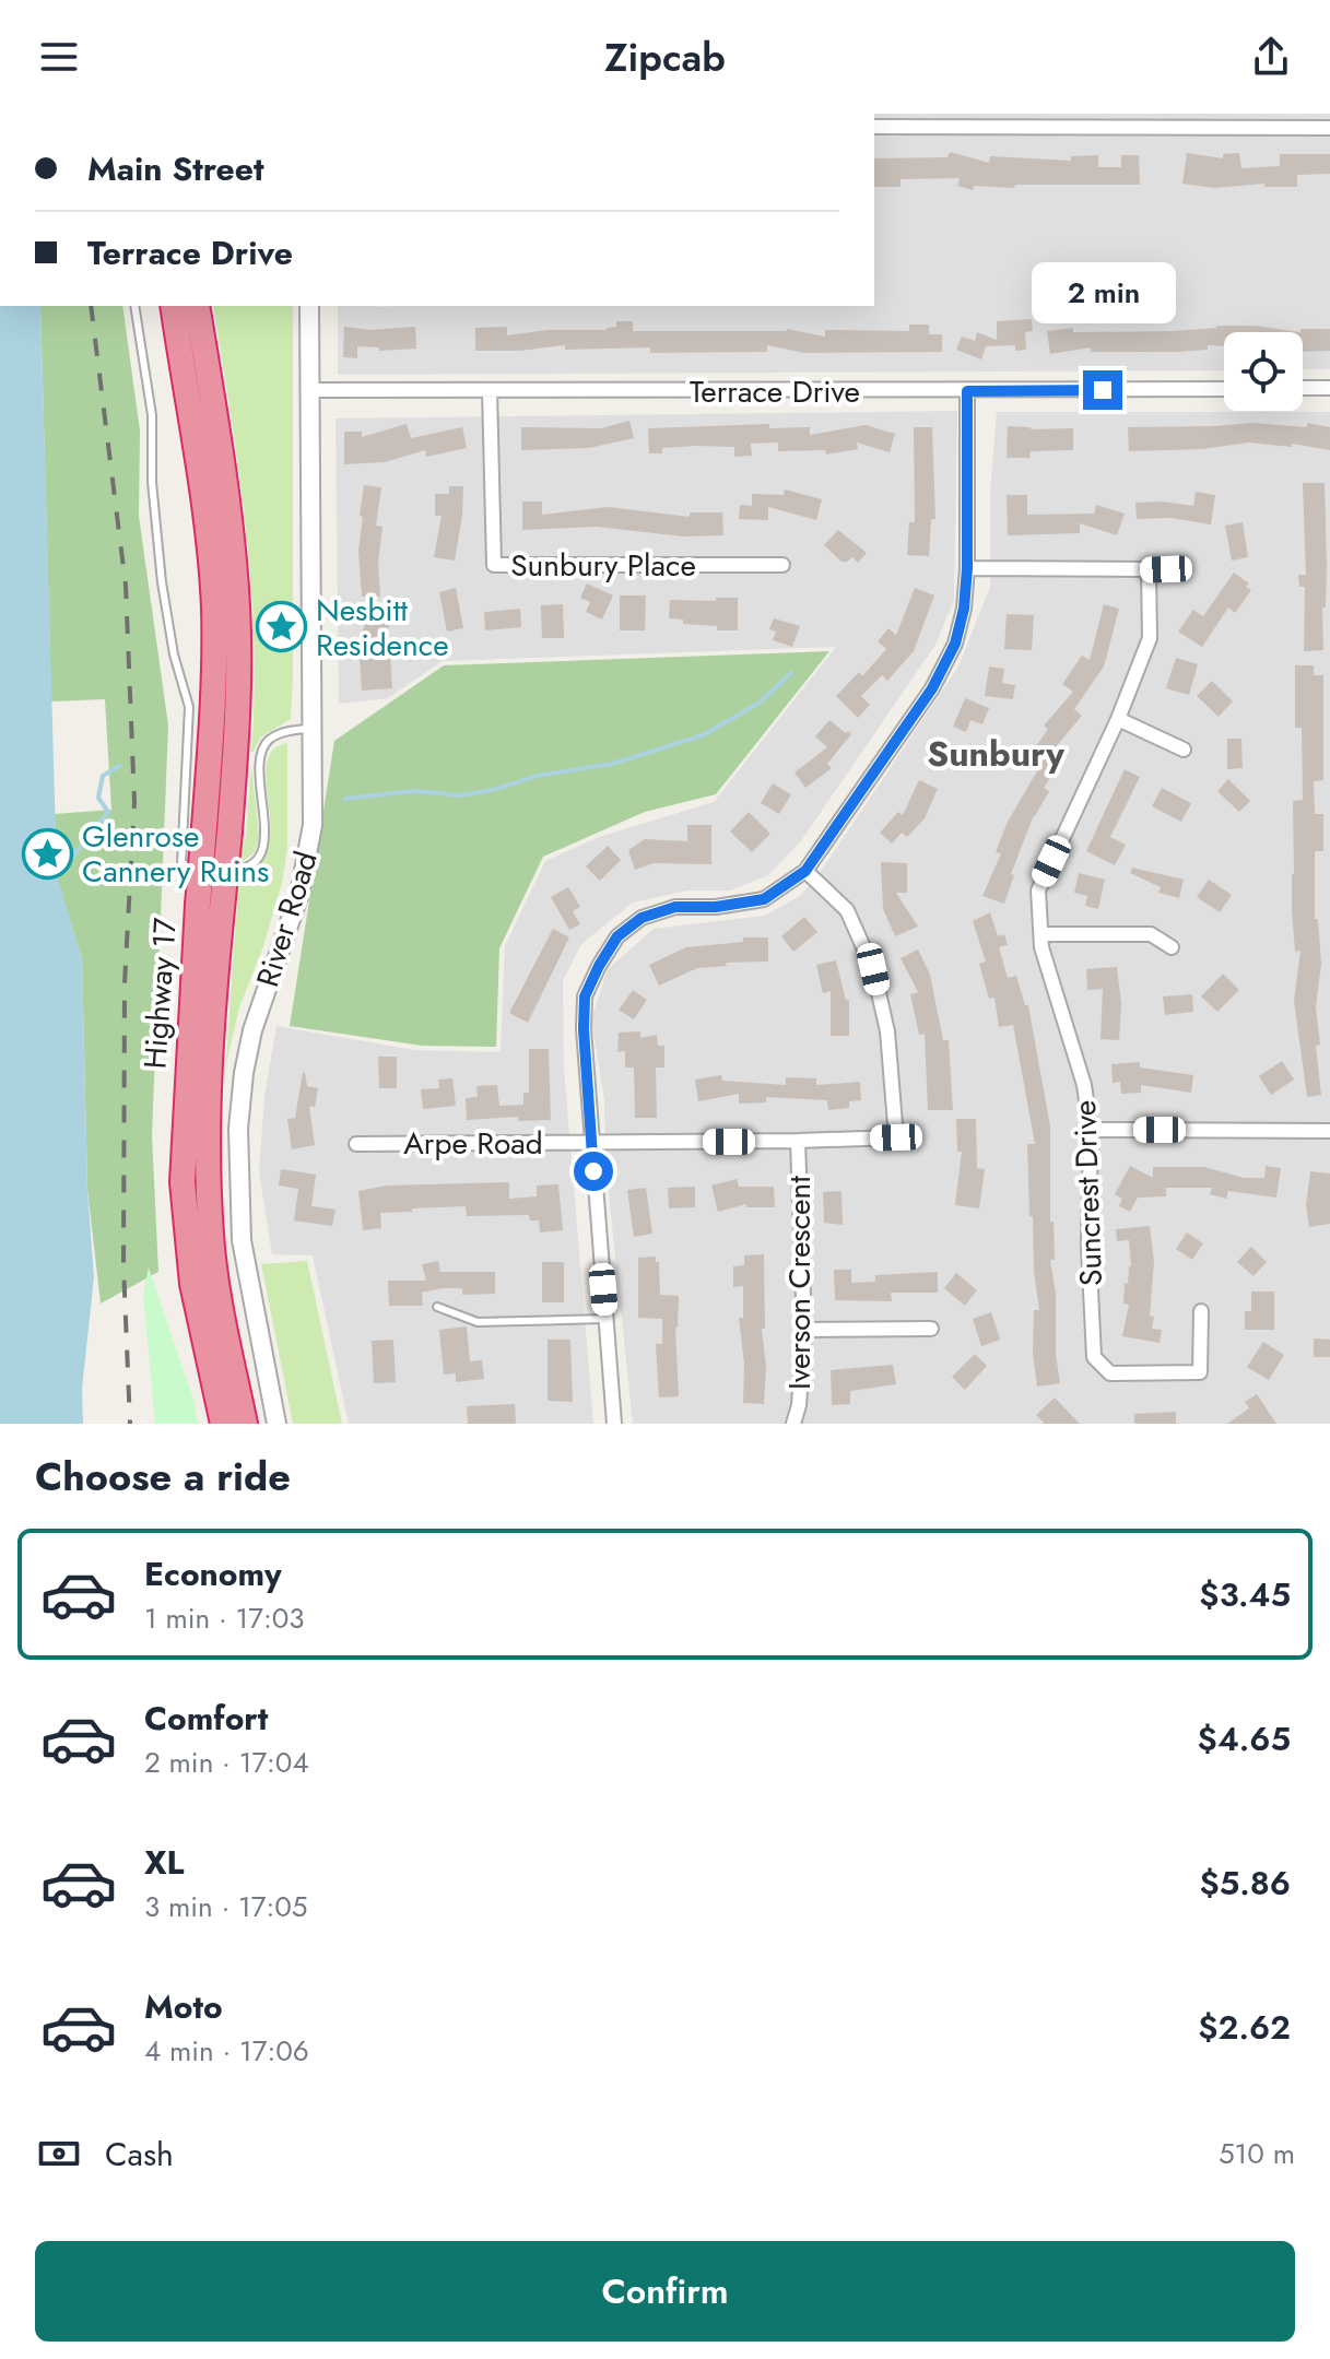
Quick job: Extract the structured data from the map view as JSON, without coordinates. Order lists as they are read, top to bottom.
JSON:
{
  "streets": {
    "highway": ["Highway 17"],
    "street": [
      "Terrace Drive",
      "Sunbury Place",
      "River Road",
      "Arpe Road",
      "Suncrest Drive",
      "Iverson Crescent"
    ]
  },
  "crossings": [
    ["Terrace Drive", "Sunbury Place"],
    ["Terrace Drive", "River Road"],
    ["Arpe Road", "Iverson Crescent"]
  ],
  "districts": ["Sunbury"],
  "places": {
    "place": ["Nesbitt Residence", "Glenrose Cannery Ruins"]
  },
  "page": {
    "header": "Zipcab",
    "banner": ["Main Street", "Terrace Drive"],
    "bubble": "2 min",
    "heading": "Choose a ride",
    "list": [
      {
        "name": "Economy",
        "note": "1 min · 17:03",
        "value": "$3.45"
      },
      {
        "name": "Comfort",
        "note": "2 min · 17:04",
        "value": "$4.65"
      },
      {
        "name": "XL",
        "note": "3 min · 17:05",
        "value": "$5.86"
      },
      {
        "name": "Moto",
        "note": "4 min · 17:06",
        "value": "$2.62"
      }
    ],
    "pay": ["Cash", "510 m"],
    "buttons": "Confirm"
  }
}
